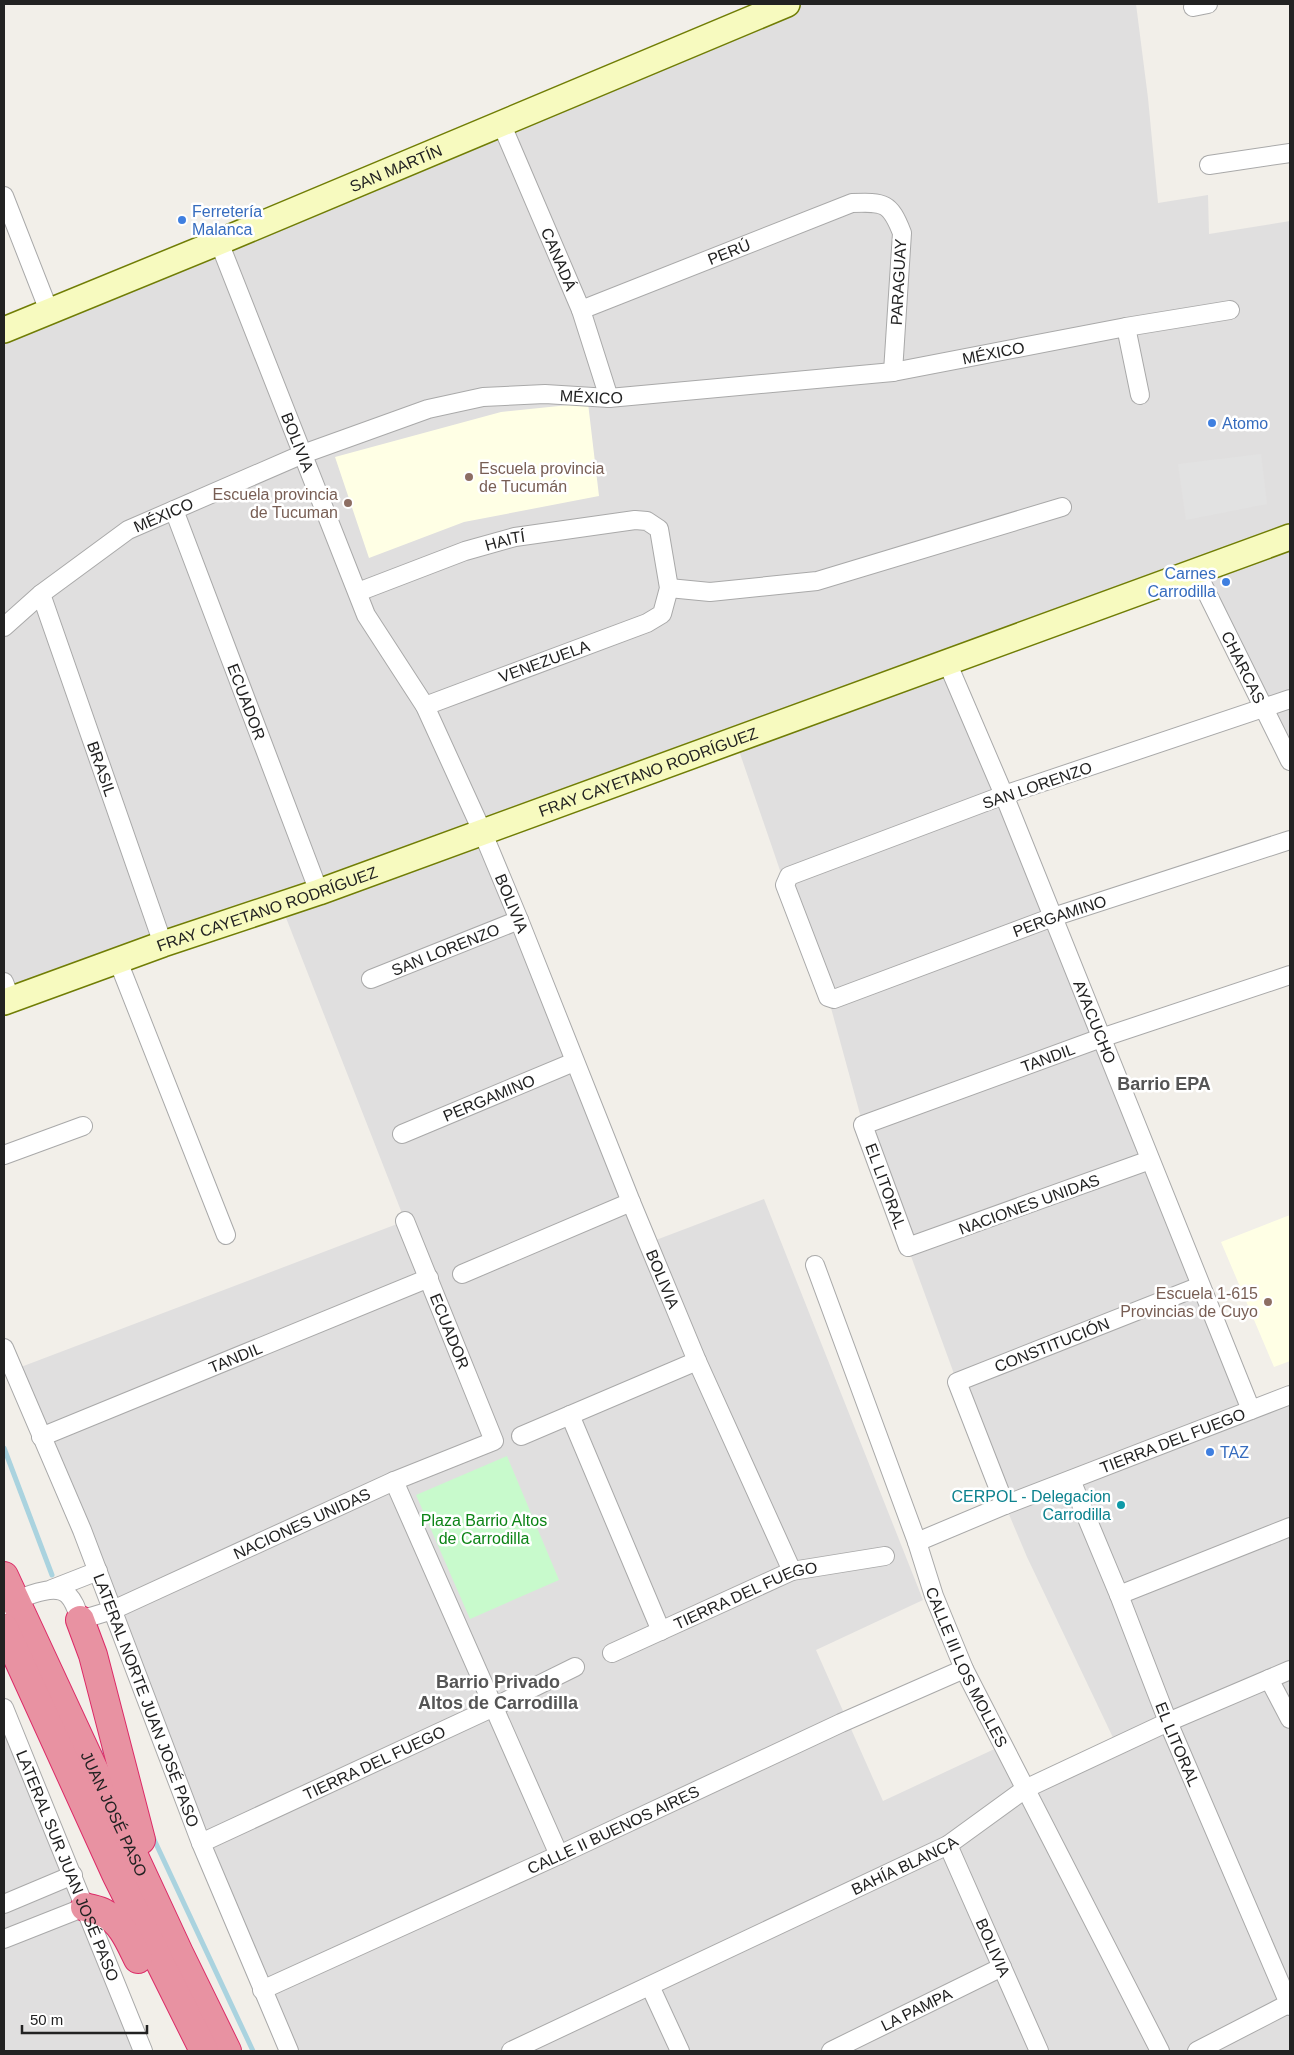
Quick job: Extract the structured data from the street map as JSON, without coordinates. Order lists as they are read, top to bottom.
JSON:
{
  "streets": {
    "highway": ["JUAN JOSÉ PASO"],
    "street": [
      "SAN MARTÍN",
      "PERÚ",
      "CANADÁ",
      "PARAGUAY",
      "MÉXICO",
      "BOLIVIA",
      "HAITÍ",
      "VENEZUELA",
      "CHARCAS",
      "ECUADOR",
      "BRASIL",
      "FRAY CAYETANO RODRÍGUEZ",
      "SAN LORENZO",
      "PERGAMINO",
      "AYACUCHO",
      "TANDIL",
      "EL LITORAL",
      "NACIONES UNIDAS",
      "CONSTITUCIÓN",
      "TIERRA DEL FUEGO",
      "CALLE III LOS MOLLES",
      "LATERAL NORTE JUAN JOSÉ PASO",
      "CALLE II BUENOS AIRES",
      "BAHÍA BLANCA",
      "LATERAL SUR JUAN JOSÉ PASO",
      "LA PAMPA"
    ]
  },
  "crossings": [
    ["SAN MARTÍN", "CANADÁ"],
    ["SAN MARTÍN", "BOLIVIA"],
    ["PERÚ", "CANADÁ"],
    ["PERÚ", "PARAGUAY"],
    ["CANADÁ", "MÉXICO"],
    ["PARAGUAY", "MÉXICO"],
    ["MÉXICO", "BOLIVIA"],
    ["MÉXICO", "ECUADOR"],
    ["MÉXICO", "BRASIL"],
    ["BOLIVIA", "HAITÍ"],
    ["BOLIVIA", "VENEZUELA"],
    ["BOLIVIA", "FRAY CAYETANO RODRÍGUEZ"],
    ["BOLIVIA", "SAN LORENZO"],
    ["BOLIVIA", "PERGAMINO"],
    ["BOLIVIA", "TIERRA DEL FUEGO"],
    ["BOLIVIA", "BAHÍA BLANCA"],
    ["BOLIVIA", "LA PAMPA"],
    ["HAITÍ", "VENEZUELA"],
    ["CHARCAS", "FRAY CAYETANO RODRÍGUEZ"],
    ["CHARCAS", "SAN LORENZO"],
    ["ECUADOR", "FRAY CAYETANO RODRÍGUEZ"],
    ["ECUADOR", "TANDIL"],
    ["ECUADOR", "NACIONES UNIDAS"],
    ["BRASIL", "FRAY CAYETANO RODRÍGUEZ"],
    ["FRAY CAYETANO RODRÍGUEZ", "AYACUCHO"],
    ["SAN LORENZO", "PERGAMINO"],
    ["SAN LORENZO", "AYACUCHO"],
    ["PERGAMINO", "AYACUCHO"],
    ["AYACUCHO", "TANDIL"],
    ["AYACUCHO", "NACIONES UNIDAS"],
    ["AYACUCHO", "CONSTITUCIÓN"],
    ["AYACUCHO", "TIERRA DEL FUEGO"],
    ["TANDIL", "EL LITORAL"],
    ["TANDIL", "LATERAL NORTE JUAN JOSÉ PASO"],
    ["EL LITORAL", "NACIONES UNIDAS"],
    ["EL LITORAL", "TIERRA DEL FUEGO"],
    ["EL LITORAL", "BAHÍA BLANCA"],
    ["NACIONES UNIDAS", "LATERAL NORTE JUAN JOSÉ PASO"],
    ["CONSTITUCIÓN", "TIERRA DEL FUEGO"],
    ["TIERRA DEL FUEGO", "CALLE III LOS MOLLES"],
    ["TIERRA DEL FUEGO", "LATERAL NORTE JUAN JOSÉ PASO"],
    ["CALLE III LOS MOLLES", "CALLE II BUENOS AIRES"],
    ["CALLE III LOS MOLLES", "BAHÍA BLANCA"],
    ["LATERAL NORTE JUAN JOSÉ PASO", "CALLE II BUENOS AIRES"]
  ],
  "districts": ["Barrio EPA", "Barrio Privado Altos de Carrodilla"],
  "parks": ["Plaza Barrio Altos de Carrodilla"],
  "places": [
    "Ferretería Malanca",
    "Atomo",
    "Escuela provincia de Tucumán",
    "Escuela provincia de Tucuman",
    "Carnes Carrodilla",
    "Escuela 1-615 Provincias de Cuyo",
    "TAZ",
    "CERPOL - Delegacion Carrodilla"
  ],
  "scale_bar": "50 m"
}
